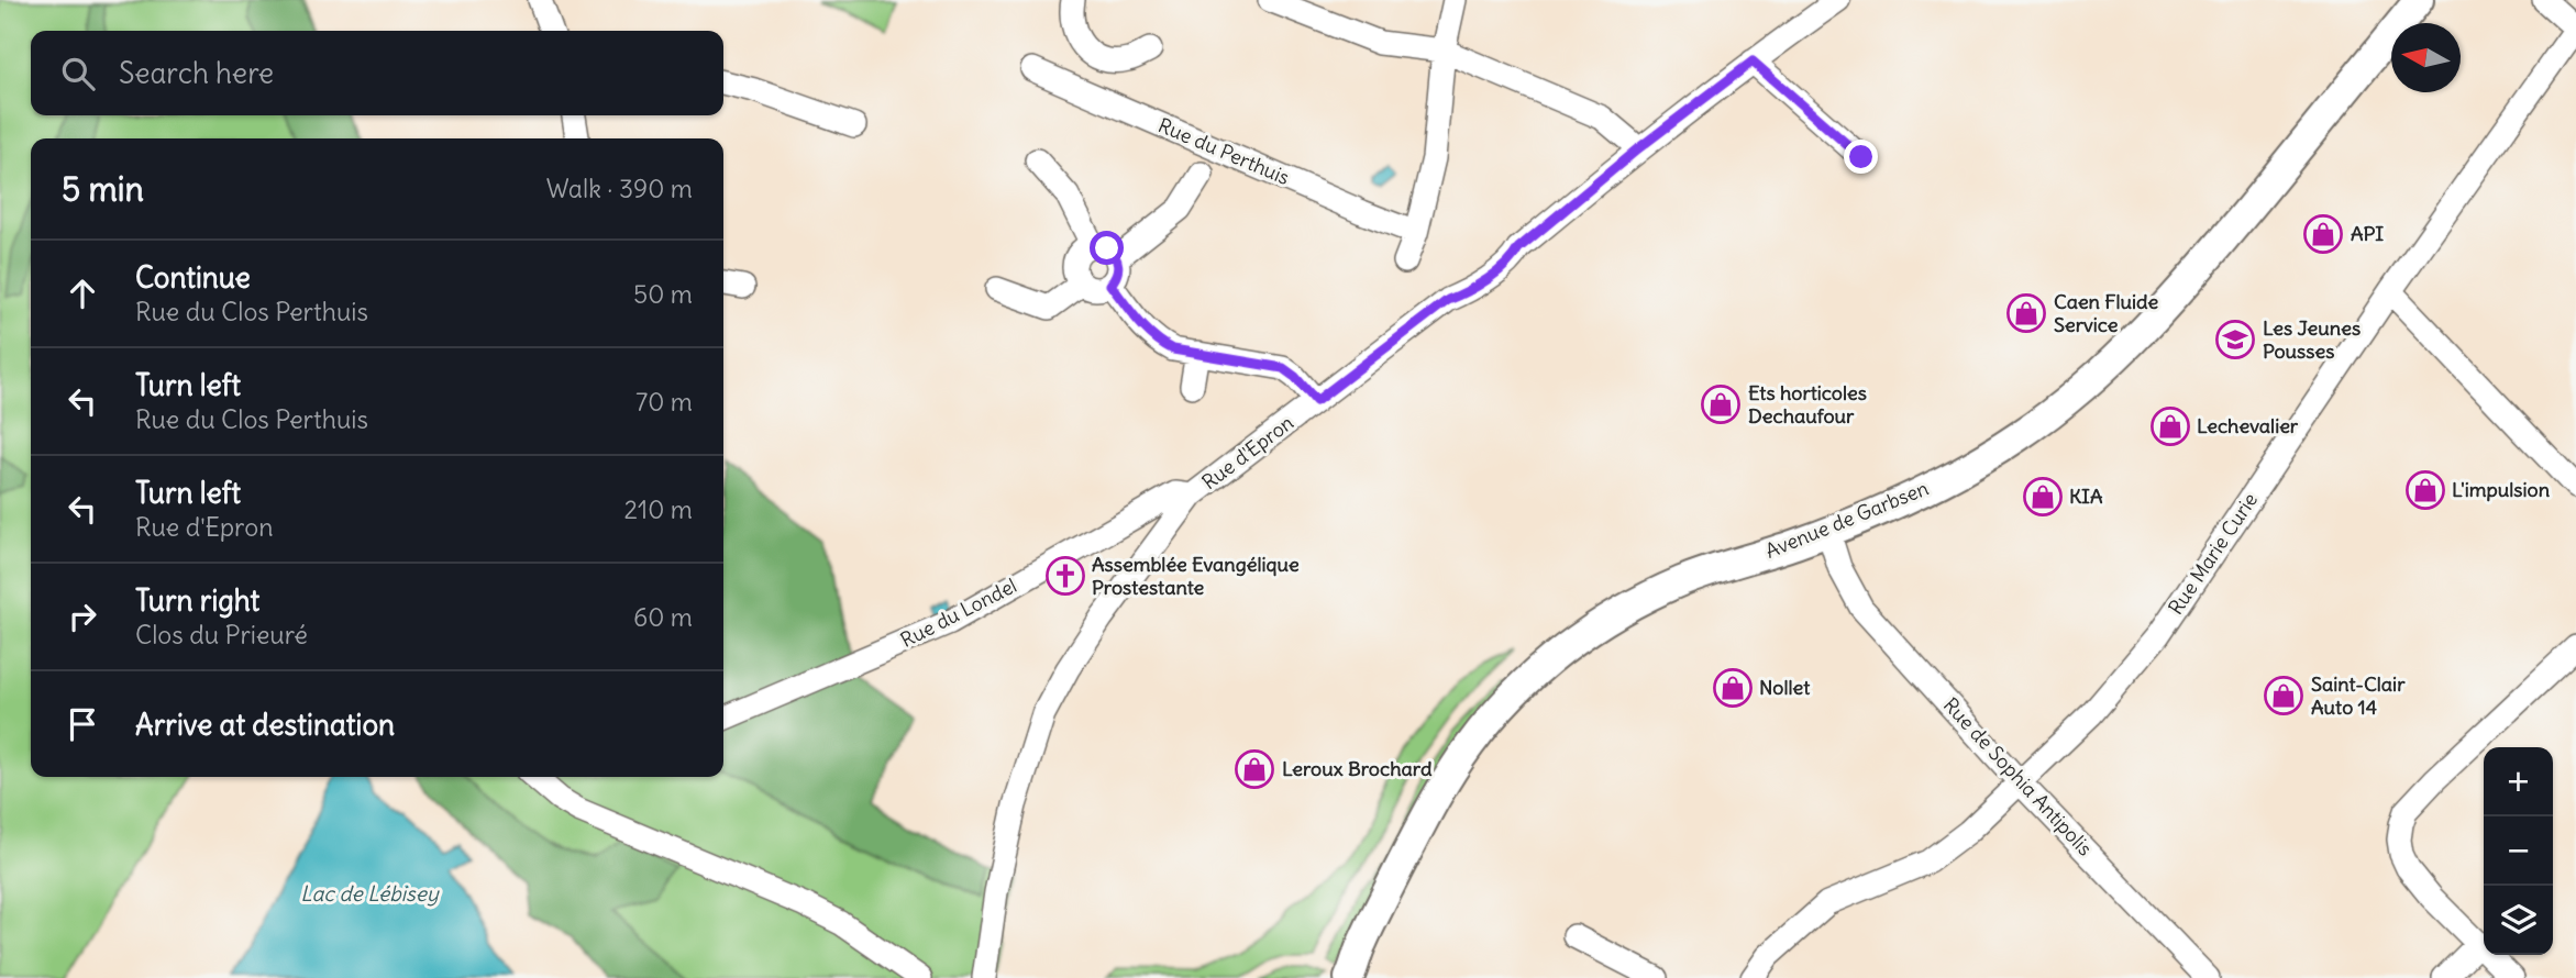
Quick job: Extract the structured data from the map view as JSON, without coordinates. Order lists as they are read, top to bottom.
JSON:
{
  "streets": {
    "main road": ["Avenue de Garbsen"],
    "street": [
      "Rue du Perthuis",
      "Rue d'Epron",
      "Rue Marie Curie",
      "Rue du Londel",
      "Rue de Sophia Antipolis"
    ]
  },
  "crossings": [
    ["Rue d'Epron", "Rue du Londel"],
    ["Avenue de Garbsen", "Rue de Sophia Antipolis"],
    ["Rue Marie Curie", "Rue de Sophia Antipolis"]
  ],
  "water": ["Lac de Lébisey"],
  "places": {
    "shop": [
      "API",
      "Caen Fluide Service",
      "Ets horticoles Dechaufour",
      "Lechevalier",
      "L'impulsion",
      "KIA",
      "Nollet",
      "Saint-Clair Auto 14",
      "Leroux Brochard"
    ],
    "school or university": ["Les Jeunes Pousses"],
    "church": ["Assemblée Evangélique Prostestante"]
  },
  "north": "left",
  "page": {
    "search": "Search here",
    "heading": ["5 min", "Walk · 390 m"],
    "list": [
      ["Continue", "Rue du Clos Perthuis", "50 m"],
      ["Turn left", "Rue du Clos Perthuis", "70 m"],
      ["Turn left", "Rue d'Epron", "210 m"],
      ["Turn right", "Clos du Prieuré", "60 m"],
      "Arrive at destination"
    ],
    "map_buttons": ["+", "−"]
  }
}
